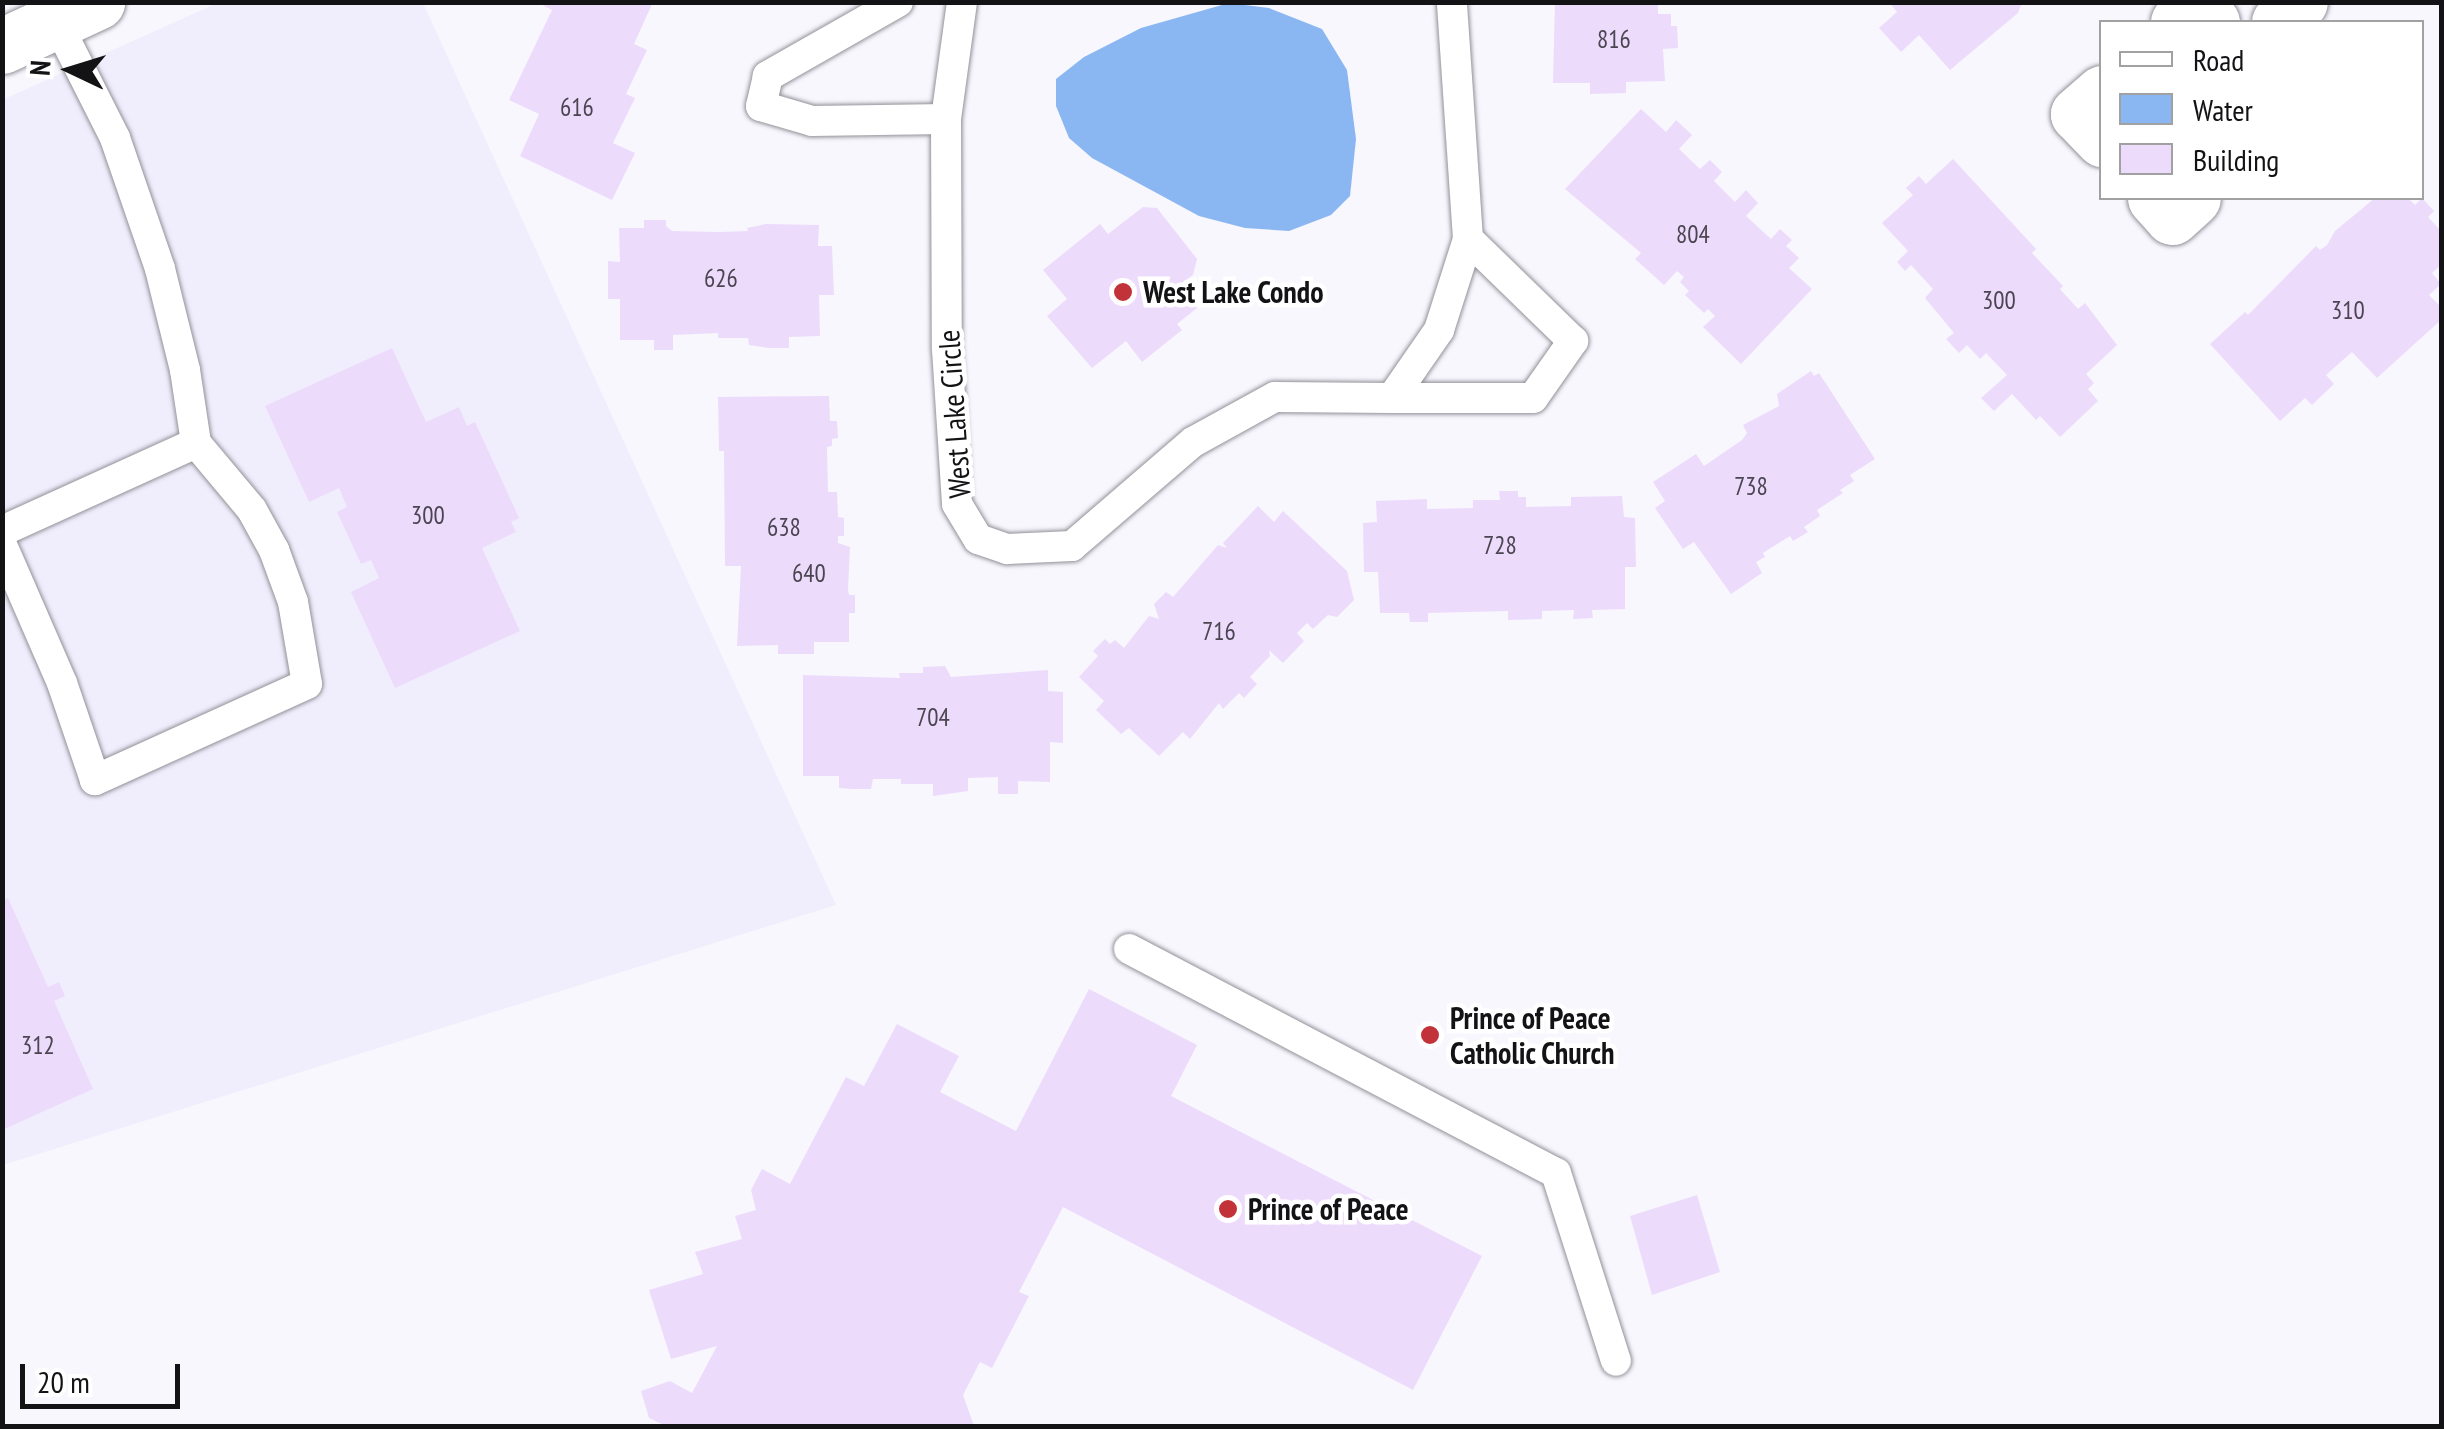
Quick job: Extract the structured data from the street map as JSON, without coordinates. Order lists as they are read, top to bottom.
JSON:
{
  "streets": {
    "lane": ["West Lake Circle"]
  },
  "places": ["West Lake Condo", "Prince of Peace Catholic Church", "Prince of Peace"],
  "house_numbers": [
    "816",
    "616",
    "804",
    "626",
    "300",
    "310",
    "738",
    "300",
    "638",
    "728",
    "640",
    "716",
    "704",
    "312"
  ],
  "legend": ["Road", "Water", "Building"],
  "scale_bar": "20 m",
  "north": "left"
}
